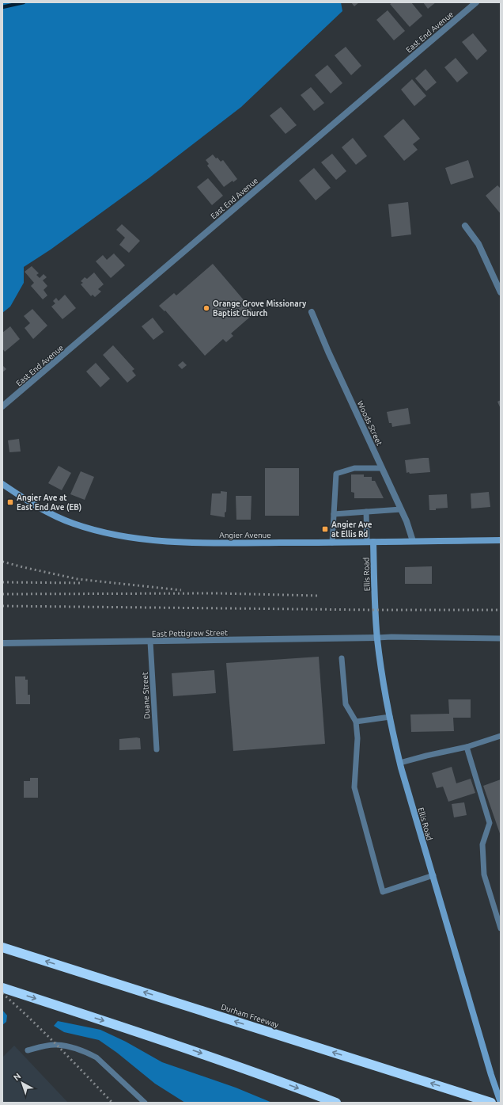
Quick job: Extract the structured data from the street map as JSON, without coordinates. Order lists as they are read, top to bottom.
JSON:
{
  "streets": {
    "highway": ["Durham Freeway"],
    "main road": ["Angier Avenue", "Ellis Road"],
    "street": ["East End Avenue", "Woods Street", "East Pettigrew Street"],
    "lane": ["Duane Street"]
  },
  "crossings": [
    ["Woods Street", "Angier Avenue"],
    ["Angier Avenue", "Ellis Road"],
    ["Ellis Road", "East Pettigrew Street"],
    ["East Pettigrew Street", "Duane Street"]
  ],
  "places": {
    "other": ["Orange Grove Missionary Baptist Church"],
    "transit": ["Angier Ave at East End Ave (EB)", "Angier Ave at Ellis Rd"]
  },
  "north": "top left"
}
